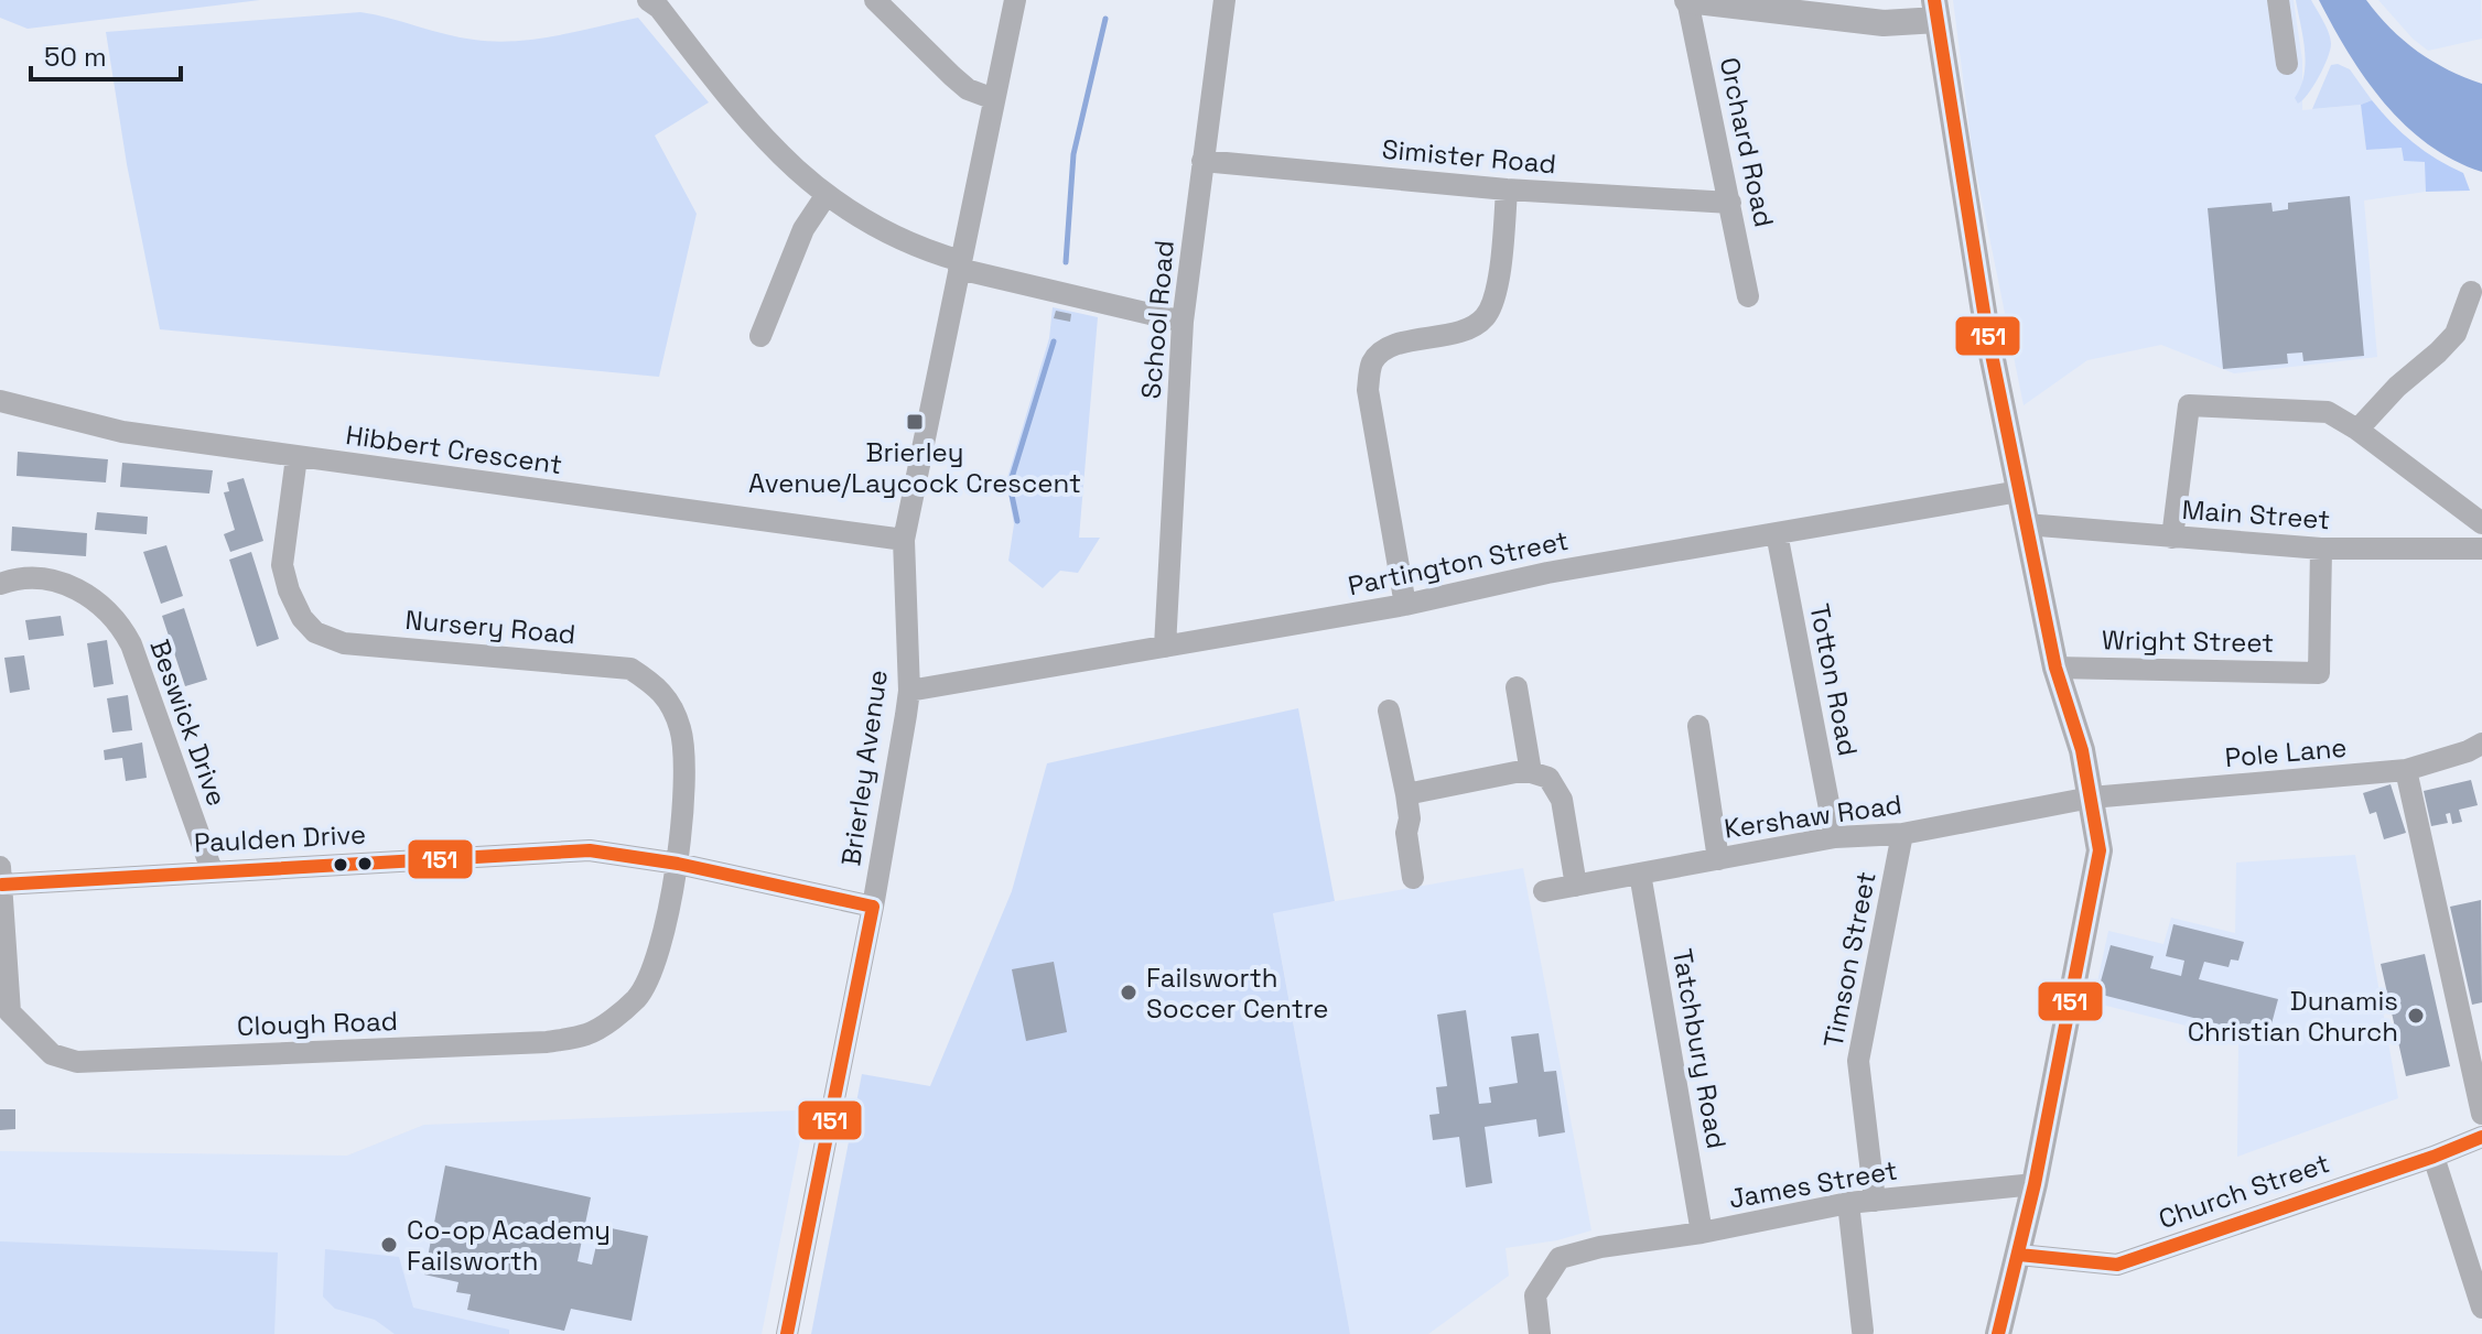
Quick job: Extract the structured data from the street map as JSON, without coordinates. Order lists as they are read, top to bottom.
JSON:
{
  "streets": {
    "street": [
      "Orchard Road",
      "Simister Road",
      "School Road",
      "Hibbert Crescent",
      "Main Street",
      "Partington Street",
      "Nursery Road",
      "Wright Street",
      "Totton Road",
      "Beswick Drive",
      "Pole Lane",
      "Brierley Avenue",
      "Kershaw Road",
      "Paulden Drive",
      "Timson Street",
      "Clough Road",
      "Tatchbury Road",
      "James Street",
      "Church Street"
    ]
  },
  "crossings": [
    ["Orchard Road", "Simister Road"],
    ["Simister Road", "School Road"],
    ["School Road", "Partington Street"],
    ["Hibbert Crescent", "Nursery Road"],
    ["Hibbert Crescent", "Brierley Avenue"],
    ["Main Street", "Wright Street"],
    ["Partington Street", "Totton Road"],
    ["Partington Street", "Brierley Avenue"],
    ["Nursery Road", "Paulden Drive"],
    ["Nursery Road", "Clough Road"],
    ["Totton Road", "Kershaw Road"],
    ["Beswick Drive", "Paulden Drive"],
    ["Pole Lane", "Kershaw Road"],
    ["Brierley Avenue", "Paulden Drive"],
    ["Kershaw Road", "Timson Street"],
    ["Kershaw Road", "Tatchbury Road"],
    ["Paulden Drive", "Clough Road"],
    ["Timson Street", "James Street"],
    ["Tatchbury Road", "James Street"]
  ],
  "places": {
    "transit": ["Brierley Avenue/Laycock Crescent"],
    "other": ["Failsworth Soccer Centre", "Dunamis Christian Church", "Co-op Academy Failsworth"]
  },
  "lines": ["transit line 151"],
  "scale_bar": "50 m"
}
